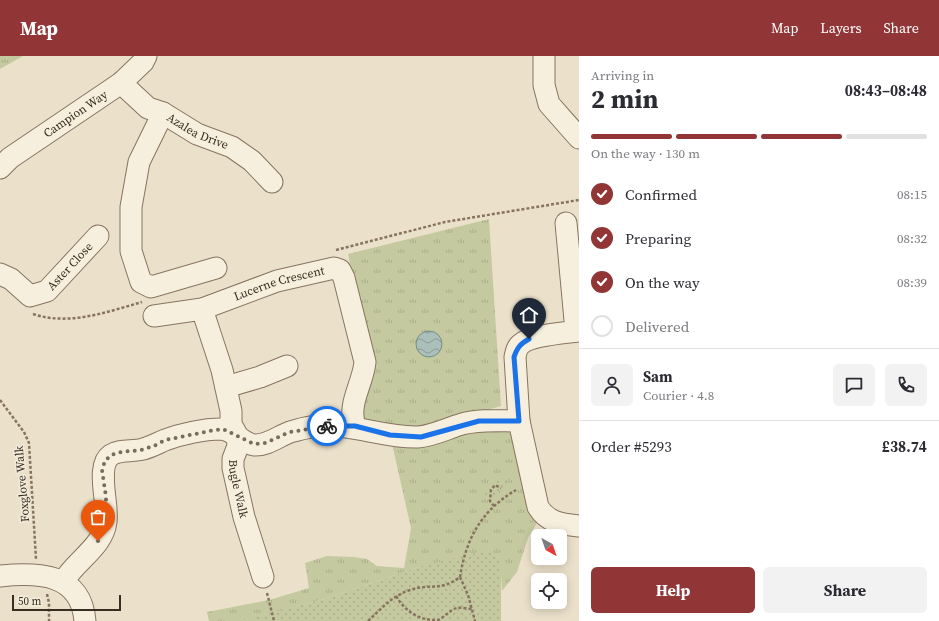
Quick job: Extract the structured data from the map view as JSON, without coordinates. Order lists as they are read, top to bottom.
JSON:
{
  "streets": {
    "street": [
      "Campion Way",
      "Azalea Drive",
      "Aster Close",
      "Lucerne Crescent",
      "Bugle Walk"
    ],
    "path": ["Foxglove Walk"]
  },
  "crossings": [
    ["Campion Way", "Azalea Drive"],
    ["Lucerne Crescent", "Bugle Walk"]
  ],
  "scale_bar": "50 m",
  "north": "bottom right",
  "page": {
    "header": "Map",
    "nav": ["Map", "Layers", "Share"],
    "heading": ["2 min", "Arriving in", "08:43–08:48"],
    "panel": [
      "Sam",
      "Courier · 4.8",
      "Order #5293",
      "£38.74"
    ],
    "bar": "On the way · 130 m",
    "list": [
      ["Confirmed", "08:15"],
      ["Preparing", "08:32"],
      ["On the way", "08:39"],
      "Delivered"
    ],
    "buttons": ["Help", "Share"],
    "scale": "50 m"
  }
}
